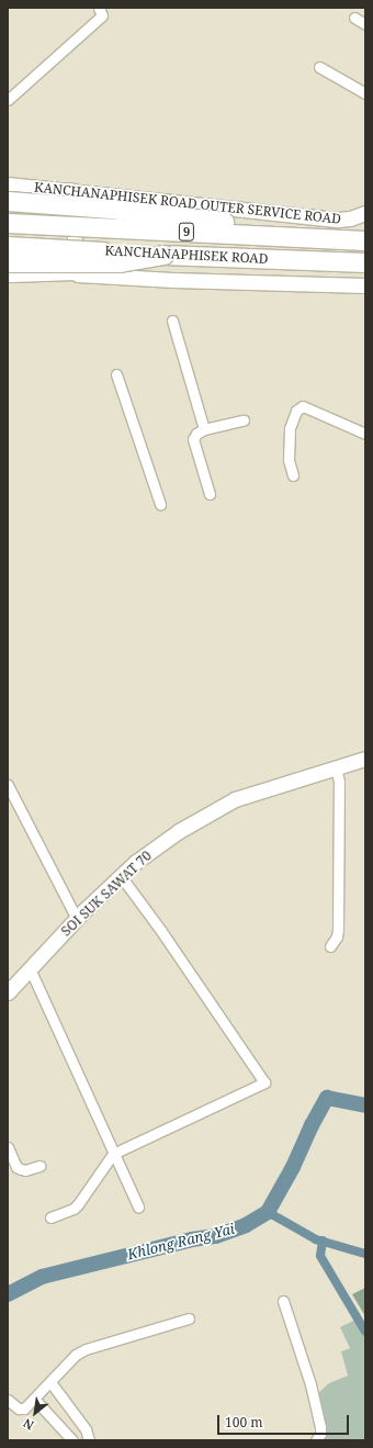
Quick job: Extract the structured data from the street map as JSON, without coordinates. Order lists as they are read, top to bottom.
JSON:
{
  "streets": {
    "highway": ["9", "KANCHANAPHISEK ROAD"],
    "main road": ["KANCHANAPHISEK ROAD OUTER SERVICE ROAD", "SOI SUK SAWAT 70"]
  },
  "water": ["Khlong Rang Yai"],
  "scale_bar": "100 m",
  "north": "bottom left"
}
